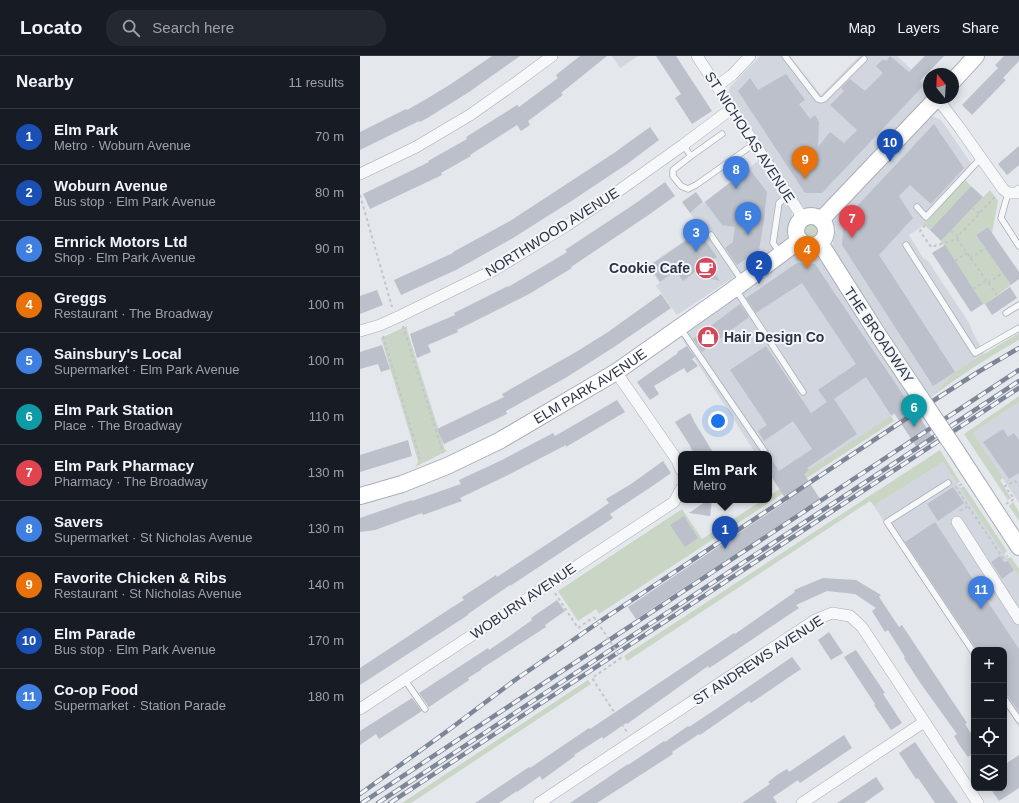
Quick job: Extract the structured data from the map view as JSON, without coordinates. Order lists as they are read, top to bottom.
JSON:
{
  "streets": {
    "street": [
      "ST NICHOLAS AVENUE",
      "NORTHWOOD AVENUE",
      "THE BROADWAY",
      "ELM PARK AVENUE",
      "WOBURN AVENUE",
      "ST ANDREWS AVENUE"
    ]
  },
  "crossings": [
    ["ST NICHOLAS AVENUE", "NORTHWOOD AVENUE"],
    ["ST NICHOLAS AVENUE", "THE BROADWAY"],
    ["ST NICHOLAS AVENUE", "ELM PARK AVENUE"],
    ["THE BROADWAY", "ELM PARK AVENUE"]
  ],
  "places": {
    "cafe": ["Cookie Cafe"],
    "shop": ["Hair Design Co"]
  },
  "north": "top",
  "page": {
    "header": "Locato",
    "search": "Search here",
    "nav": ["Map", "Layers", "Share"],
    "heading": ["Nearby", "11 results"],
    "list": [
      {
        "mark": "1",
        "name": "Elm Park",
        "note": "Metro · Woburn Avenue",
        "value": "70 m"
      },
      {
        "mark": "2",
        "name": "Woburn Avenue",
        "note": "Bus stop · Elm Park Avenue",
        "value": "80 m"
      },
      {
        "mark": "3",
        "name": "Ernrick Motors Ltd",
        "note": "Shop · Elm Park Avenue",
        "value": "90 m"
      },
      {
        "mark": "4",
        "name": "Greggs",
        "note": "Restaurant · The Broadway",
        "value": "100 m"
      },
      {
        "mark": "5",
        "name": "Sainsbury's Local",
        "note": "Supermarket · Elm Park Avenue",
        "value": "100 m"
      },
      {
        "mark": "6",
        "name": "Elm Park Station",
        "note": "Place · The Broadway",
        "value": "110 m"
      },
      {
        "mark": "7",
        "name": "Elm Park Pharmacy",
        "note": "Pharmacy · The Broadway",
        "value": "130 m"
      },
      {
        "mark": "8",
        "name": "Savers",
        "note": "Supermarket · St Nicholas Avenue",
        "value": "130 m"
      },
      {
        "mark": "9",
        "name": "Favorite Chicken & Ribs",
        "note": "Restaurant · St Nicholas Avenue",
        "value": "140 m"
      },
      {
        "mark": "10",
        "name": "Elm Parade",
        "note": "Bus stop · Elm Park Avenue",
        "value": "170 m"
      },
      {
        "mark": "11",
        "name": "Co-op Food",
        "note": "Supermarket · Station Parade",
        "value": "180 m"
      }
    ],
    "pins": [
      "10",
      "9",
      "8",
      "5",
      "7",
      "3",
      "4",
      "2",
      "6",
      "1",
      "11"
    ],
    "popup": ["Elm Park", "Metro"],
    "map_buttons": ["+", "−"]
  }
}
